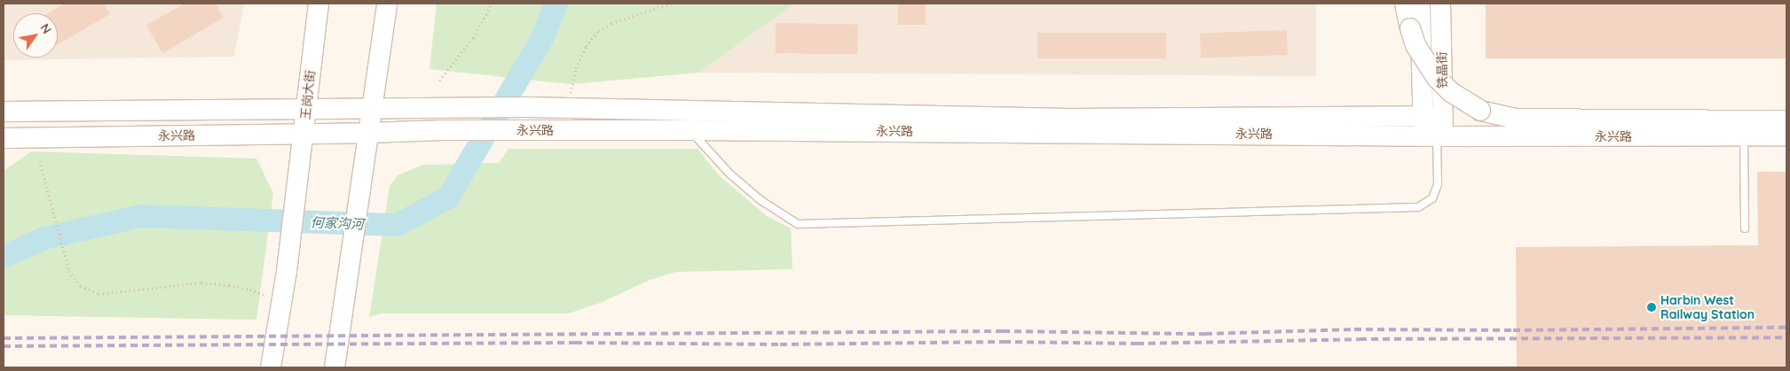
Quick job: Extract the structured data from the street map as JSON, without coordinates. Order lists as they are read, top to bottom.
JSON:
{
  "streets": {
    "main road": ["铁晶街", "王岗大街", "永兴路"]
  },
  "crossings": [
    ["铁晶街", "永兴路"],
    ["王岗大街", "永兴路"]
  ],
  "water": ["何家沟河"],
  "places": ["Harbin West Railway Station"],
  "north": "top right"
}
